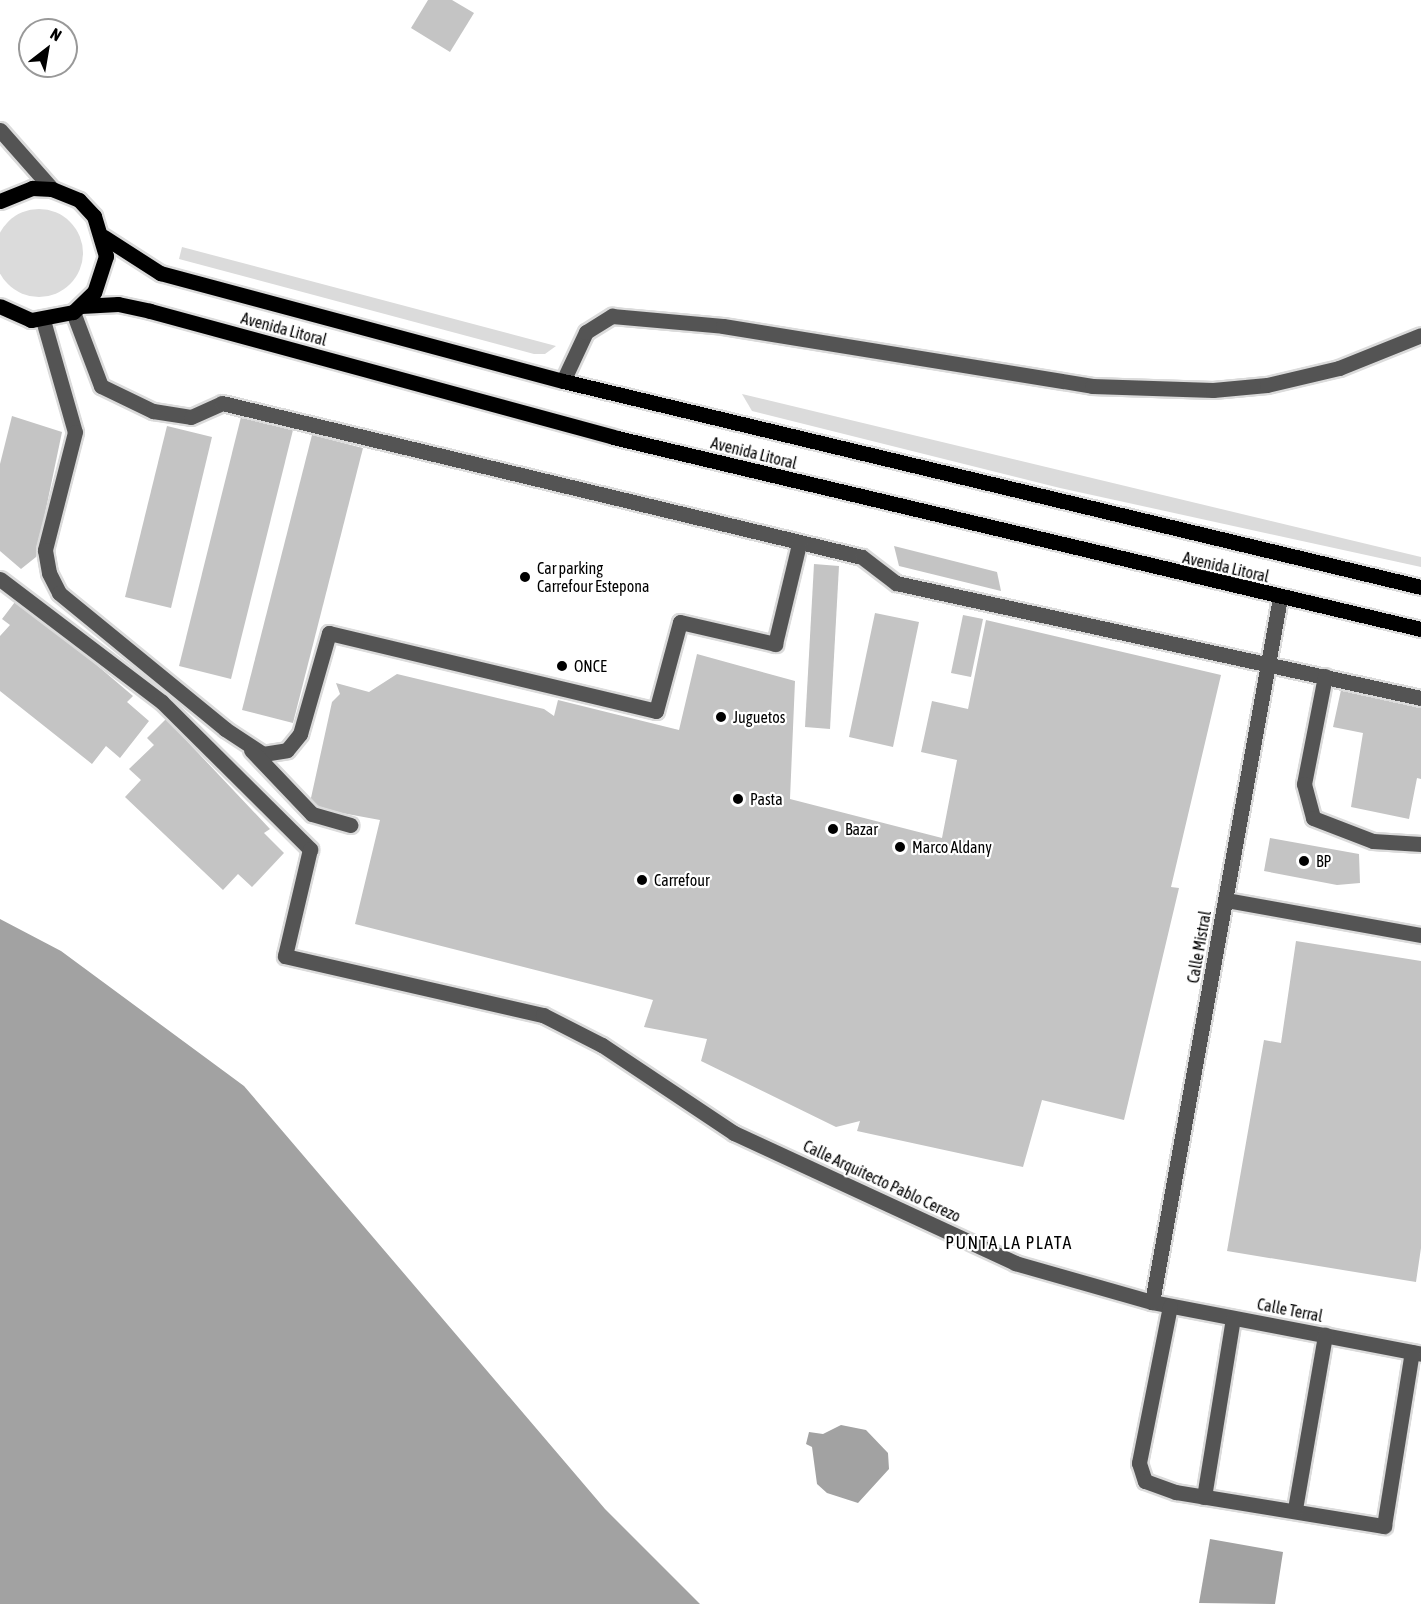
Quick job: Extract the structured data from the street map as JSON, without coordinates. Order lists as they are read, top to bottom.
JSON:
{
  "streets": {
    "main road": ["Avenida Litoral"],
    "street": ["Calle Mistral", "Calle Arquitecto Pablo Cerezo", "Calle Terral"]
  },
  "crossings": [
    ["Avenida Litoral", "Calle Mistral"],
    ["Calle Mistral", "Calle Arquitecto Pablo Cerezo"],
    ["Calle Mistral", "Calle Terral"],
    ["Calle Arquitecto Pablo Cerezo", "Calle Terral"]
  ],
  "districts": ["PUNTA LA PLATA"],
  "places": [
    "Car parking Carrefour Estepona",
    "ONCE",
    "Juguetos",
    "Pasta",
    "Bazar",
    "Marco Aldany",
    "BP",
    "Carrefour"
  ],
  "north": "top right"
}
